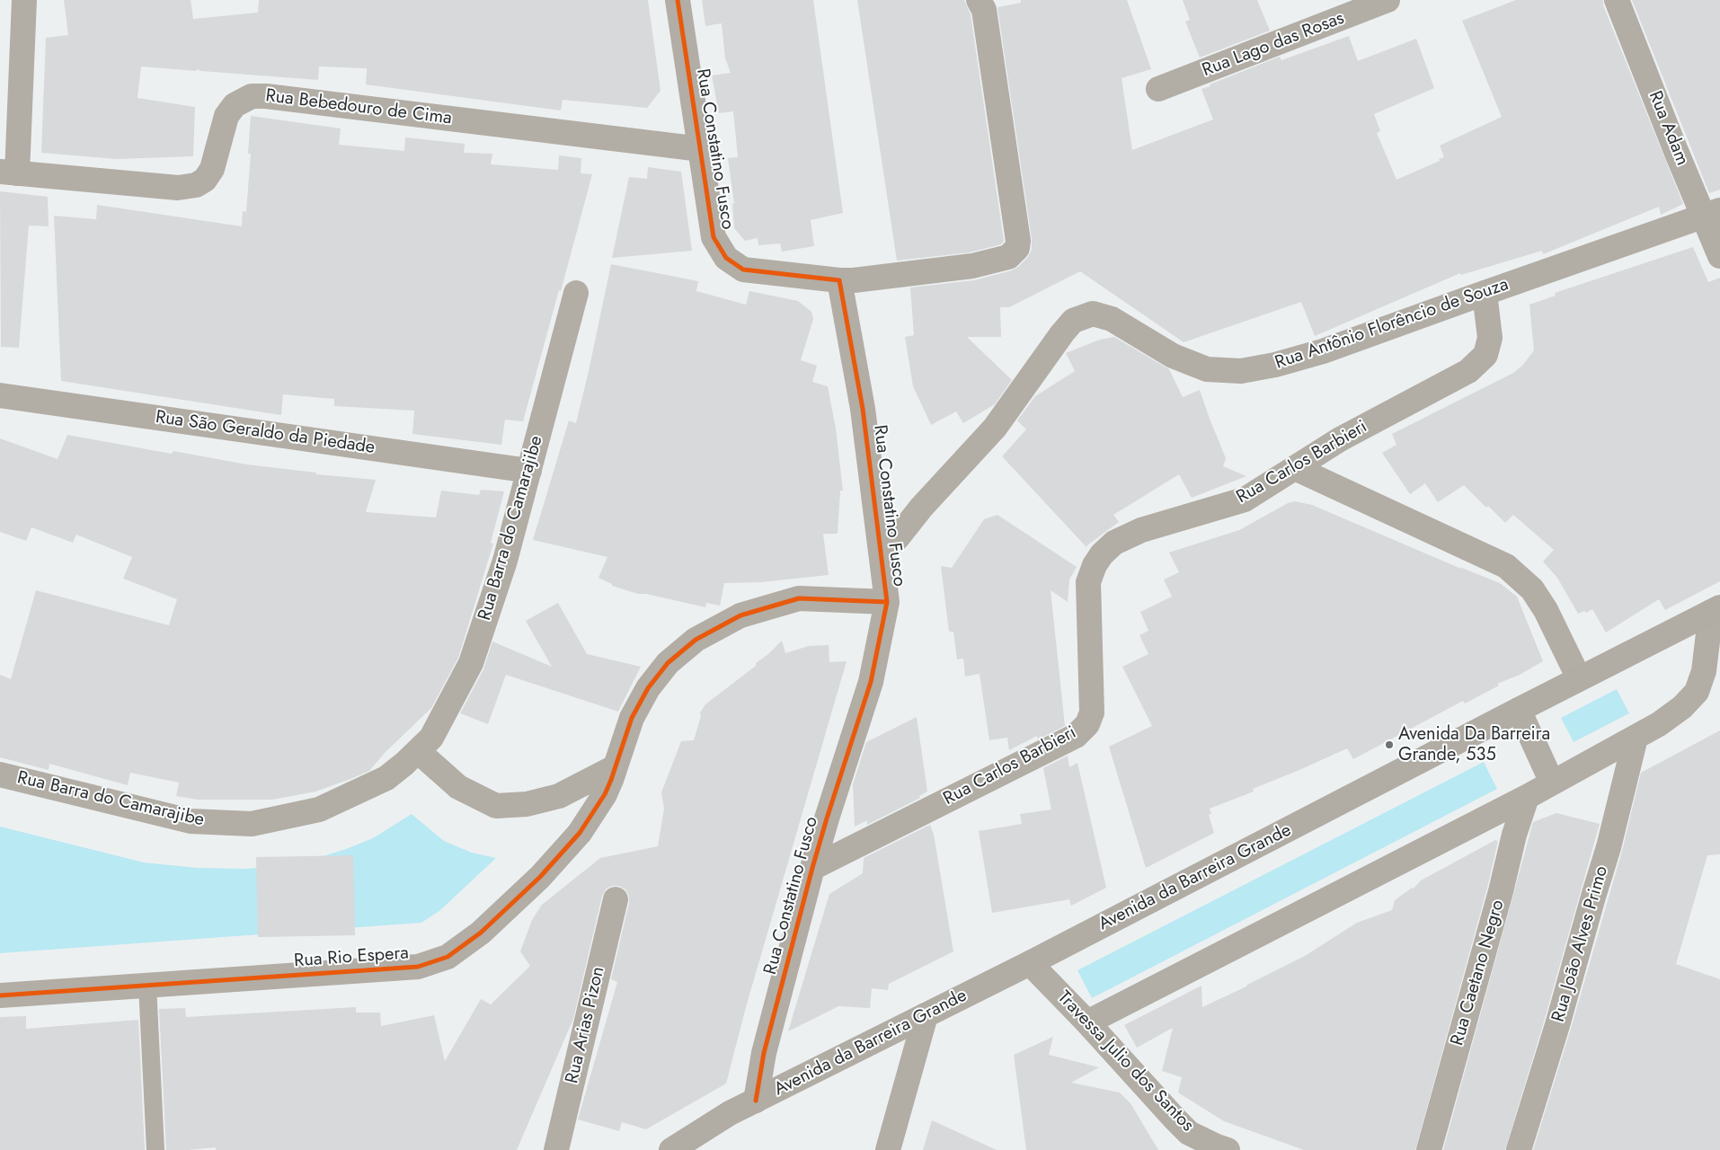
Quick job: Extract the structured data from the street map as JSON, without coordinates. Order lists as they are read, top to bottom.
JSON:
{
  "streets": {
    "main road": ["Avenida da Barreira Grande"],
    "street": [
      "Rua Lago das Rosas",
      "Rua Bebedouro de Cima",
      "Rua Adam",
      "Rua Constatino Fusco",
      "Rua Antônio Florêncio de Souza",
      "Rua São Geraldo da Piedade",
      "Rua Carlos Barbieri",
      "Rua Barra do Camarajibe",
      "Rua João Alves Primo",
      "Rua Rio Espera",
      "Rua Caetano Negro",
      "Rua Arias Pizon",
      "Travessa Julio dos Santos"
    ]
  },
  "crossings": [
    ["Rua Bebedouro de Cima", "Rua Constatino Fusco"],
    ["Rua Adam", "Rua Antônio Florêncio de Souza"],
    ["Rua Constatino Fusco", "Rua Antônio Florêncio de Souza"],
    ["Rua Constatino Fusco", "Rua Carlos Barbieri"],
    ["Rua Constatino Fusco", "Avenida da Barreira Grande"],
    ["Rua Antônio Florêncio de Souza", "Rua Carlos Barbieri"],
    ["Rua São Geraldo da Piedade", "Rua Barra do Camarajibe"],
    ["Avenida da Barreira Grande", "Travessa Julio dos Santos"]
  ],
  "places": ["Avenida Da Barreira Grande, 535"]
}
